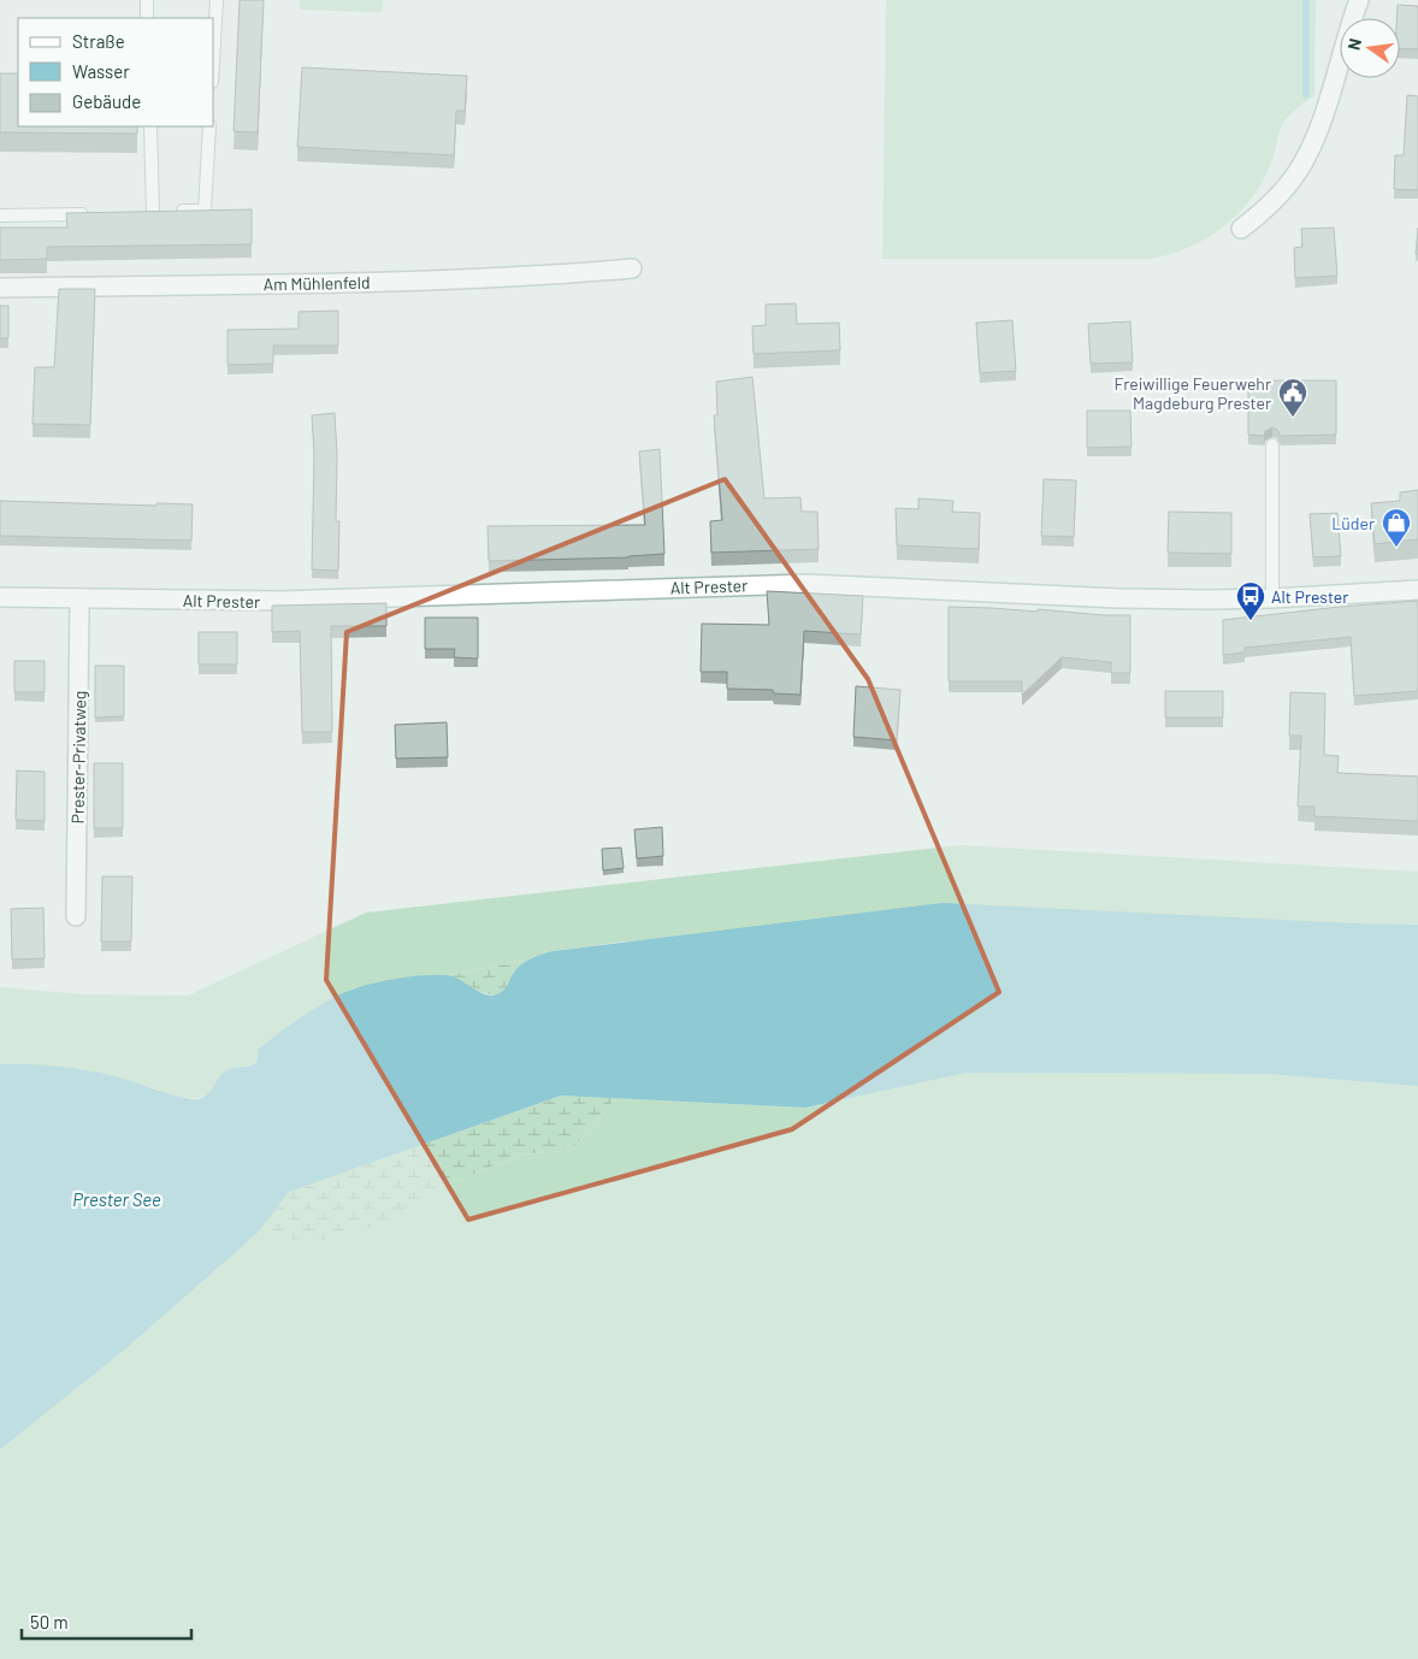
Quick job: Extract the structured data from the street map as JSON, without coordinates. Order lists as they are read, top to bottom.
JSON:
{
  "streets": {
    "main road": ["Am Mühlenfeld", "Alt Prester", "Prester-Privatweg"]
  },
  "crossings": [
    ["Alt Prester", "Prester-Privatweg"]
  ],
  "water": ["Prester See"],
  "places": {
    "public building": ["Freiwillige Feuerwehr Magdeburg Prester"],
    "shop": ["Lüder"],
    "bus stop": ["Alt Prester"]
  },
  "legend": ["Straße", "Wasser", "Gebäude"],
  "scale_bar": "50 m",
  "north": "left"
}
